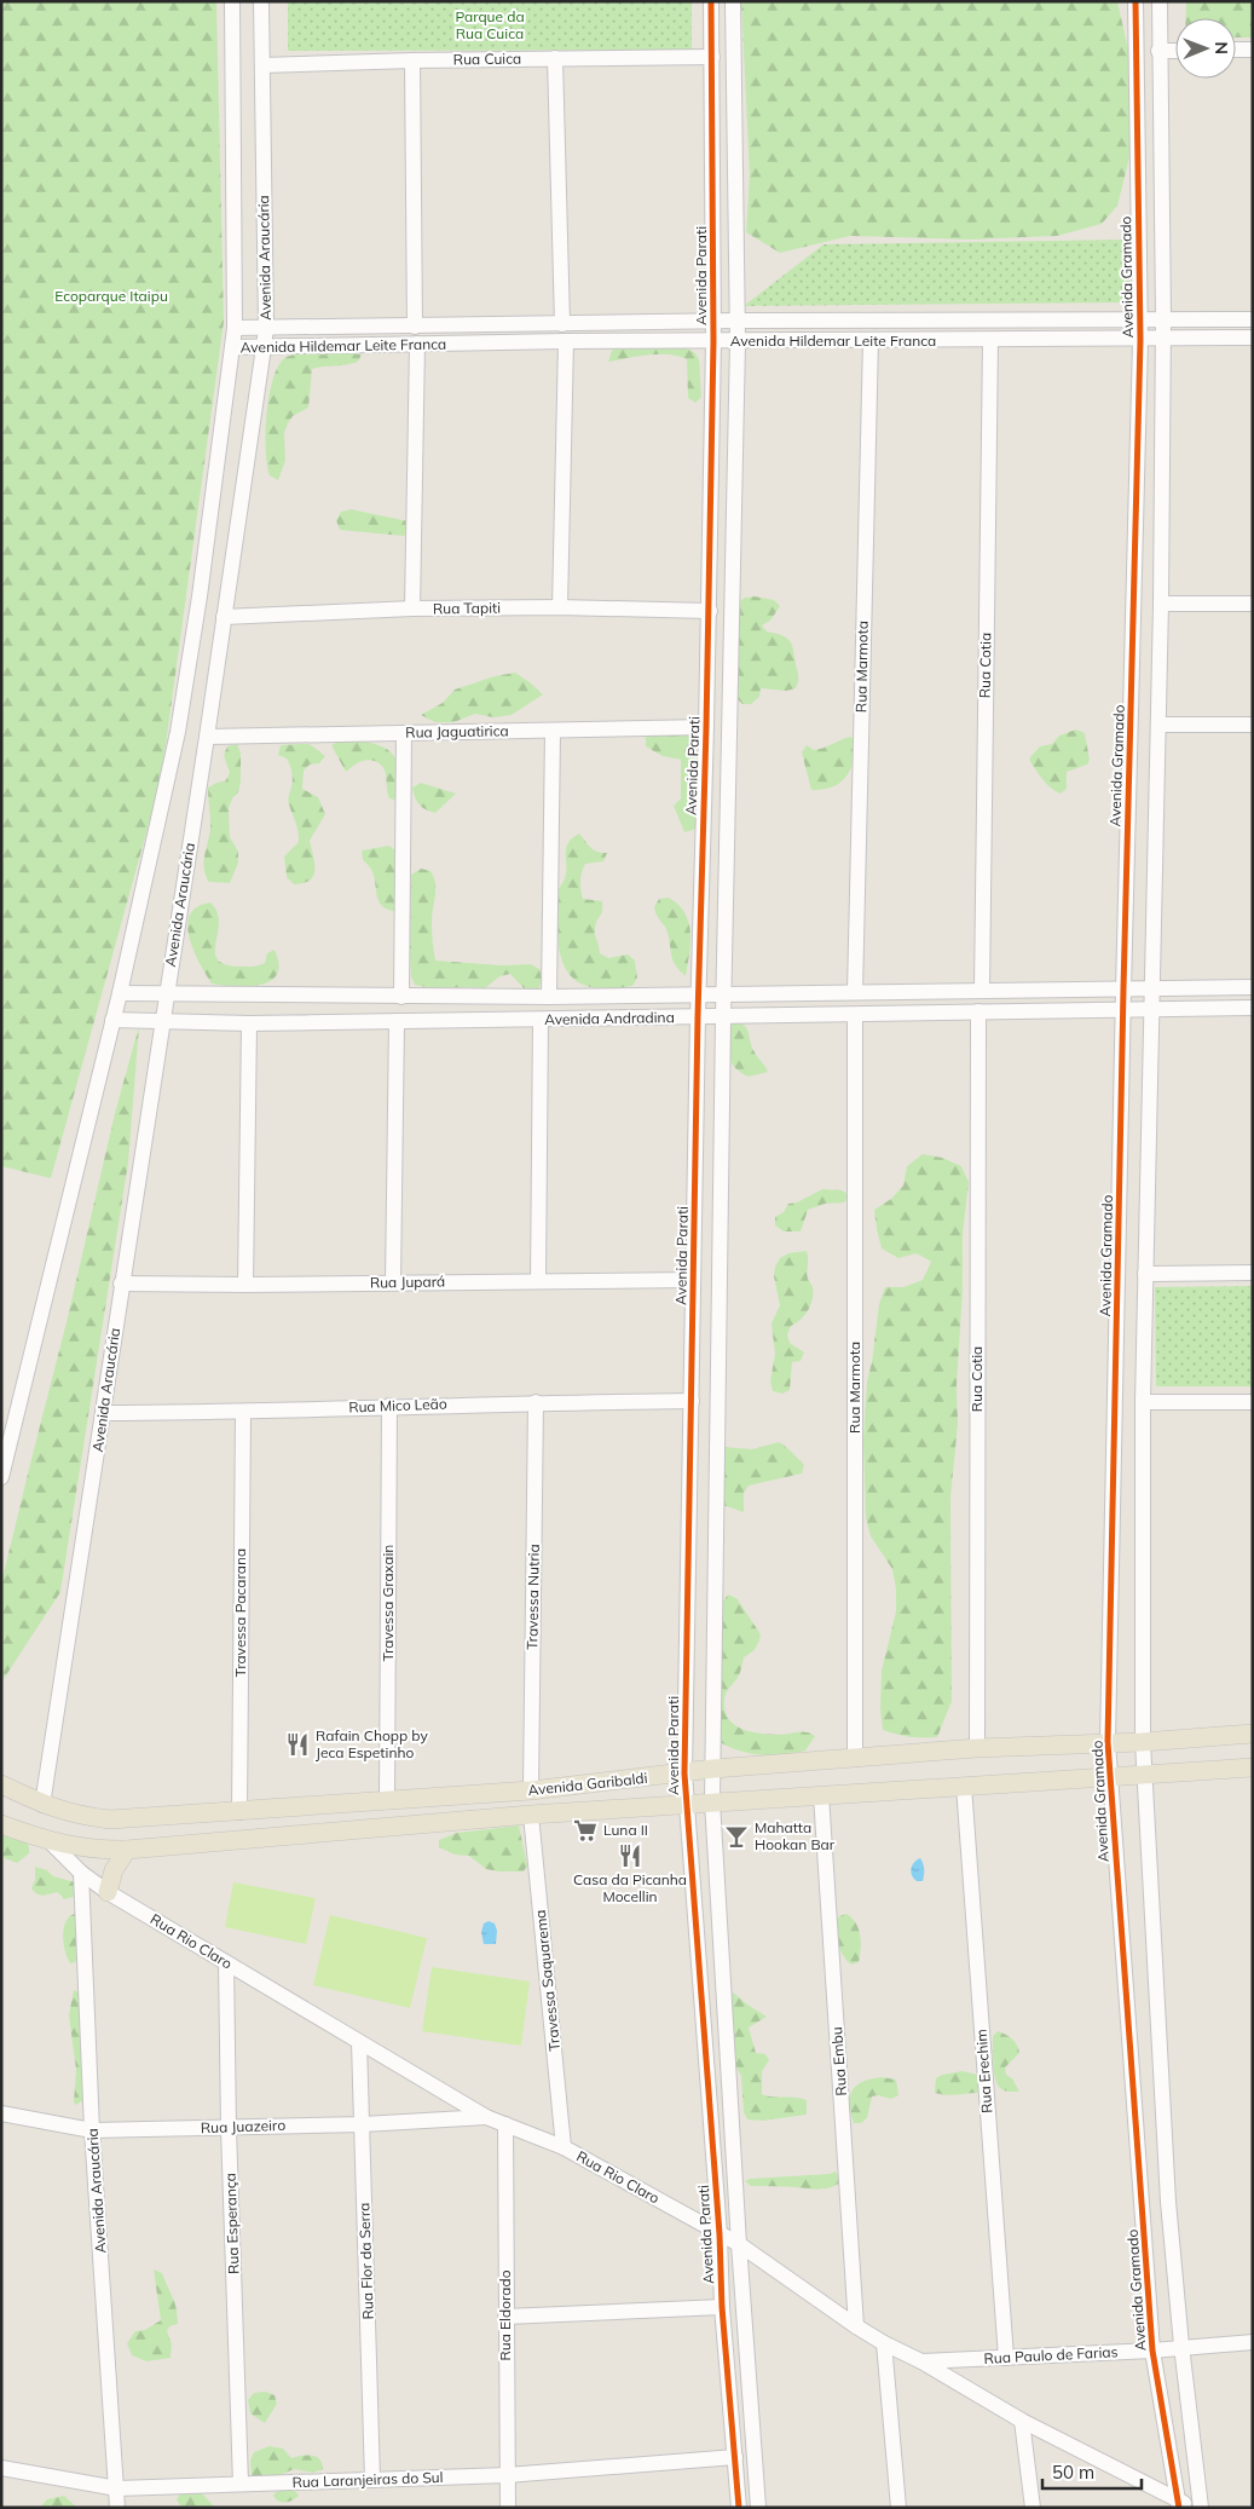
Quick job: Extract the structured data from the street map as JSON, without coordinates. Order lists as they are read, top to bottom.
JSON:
{
  "streets": {
    "main road": ["Avenida Garibaldi"],
    "street": [
      "Rua Cuica",
      "Avenida Araucária",
      "Avenida Parati",
      "Avenida Gramado",
      "Avenida Hildemar Leite Franca",
      "Rua Tapiti",
      "Rua Cotia",
      "Rua Marmota",
      "Rua Jaguatirica",
      "Avenida Andradina",
      "Rua Jupará",
      "Rua Mico Leão",
      "Travessa Nutria",
      "Travessa Graxain",
      "Travessa Pacarana",
      "Rua Rio Claro",
      "Travessa Saquarema",
      "Rua Embu",
      "Rua Erechim",
      "Rua Juazeiro",
      "Rua Esperança",
      "Rua Flor da Serra",
      "Rua Eldorado",
      "Rua Paulo de Farias",
      "Rua Laranjeiras do Sul"
    ]
  },
  "crossings": [
    ["Rua Cuica", "Avenida Araucária"],
    ["Rua Cuica", "Avenida Parati"],
    ["Avenida Araucária", "Avenida Hildemar Leite Franca"],
    ["Avenida Araucária", "Rua Tapiti"],
    ["Avenida Araucária", "Rua Jaguatirica"],
    ["Avenida Araucária", "Avenida Andradina"],
    ["Avenida Araucária", "Rua Jupará"],
    ["Avenida Araucária", "Rua Mico Leão"],
    ["Avenida Araucária", "Avenida Garibaldi"],
    ["Avenida Araucária", "Rua Rio Claro"],
    ["Avenida Araucária", "Rua Juazeiro"],
    ["Avenida Araucária", "Rua Laranjeiras do Sul"],
    ["Avenida Parati", "Avenida Hildemar Leite Franca"],
    ["Avenida Parati", "Rua Tapiti"],
    ["Avenida Parati", "Rua Jaguatirica"],
    ["Avenida Parati", "Avenida Andradina"],
    ["Avenida Parati", "Rua Jupará"],
    ["Avenida Parati", "Rua Mico Leão"],
    ["Avenida Parati", "Avenida Garibaldi"],
    ["Avenida Parati", "Rua Rio Claro"],
    ["Avenida Parati", "Rua Laranjeiras do Sul"],
    ["Avenida Gramado", "Avenida Hildemar Leite Franca"],
    ["Avenida Gramado", "Avenida Andradina"],
    ["Avenida Gramado", "Avenida Garibaldi"],
    ["Avenida Gramado", "Rua Rio Claro"],
    ["Avenida Gramado", "Rua Paulo de Farias"],
    ["Avenida Hildemar Leite Franca", "Rua Cotia"],
    ["Avenida Hildemar Leite Franca", "Rua Marmota"],
    ["Rua Cotia", "Avenida Andradina"],
    ["Rua Cotia", "Avenida Garibaldi"],
    ["Rua Marmota", "Avenida Andradina"],
    ["Rua Marmota", "Avenida Garibaldi"],
    ["Rua Mico Leão", "Travessa Nutria"],
    ["Rua Mico Leão", "Travessa Graxain"],
    ["Rua Mico Leão", "Travessa Pacarana"],
    ["Travessa Nutria", "Avenida Garibaldi"],
    ["Travessa Graxain", "Avenida Garibaldi"],
    ["Travessa Pacarana", "Avenida Garibaldi"],
    ["Avenida Garibaldi", "Rua Rio Claro"],
    ["Avenida Garibaldi", "Travessa Saquarema"],
    ["Avenida Garibaldi", "Rua Embu"],
    ["Avenida Garibaldi", "Rua Erechim"],
    ["Rua Rio Claro", "Travessa Saquarema"],
    ["Rua Rio Claro", "Rua Embu"],
    ["Rua Rio Claro", "Rua Juazeiro"],
    ["Rua Rio Claro", "Rua Esperança"],
    ["Rua Rio Claro", "Rua Flor da Serra"],
    ["Rua Rio Claro", "Rua Eldorado"],
    ["Rua Rio Claro", "Rua Paulo de Farias"],
    ["Rua Erechim", "Rua Paulo de Farias"],
    ["Rua Juazeiro", "Rua Esperança"],
    ["Rua Juazeiro", "Rua Flor da Serra"],
    ["Rua Esperança", "Rua Laranjeiras do Sul"],
    ["Rua Flor da Serra", "Rua Laranjeiras do Sul"],
    ["Rua Eldorado", "Rua Laranjeiras do Sul"]
  ],
  "parks": ["Parque da Rua Cuica", "Ecoparque Itaipu"],
  "places": {
    "restaurant": ["Rafain Chopp by Jeca Espetinho", "Casa da Picanha Mocellin"],
    "supermarket": ["Luna II"],
    "bar": ["Mahatta Hookan Bar"]
  },
  "scale_bar": "50 m",
  "north": "right"
}
